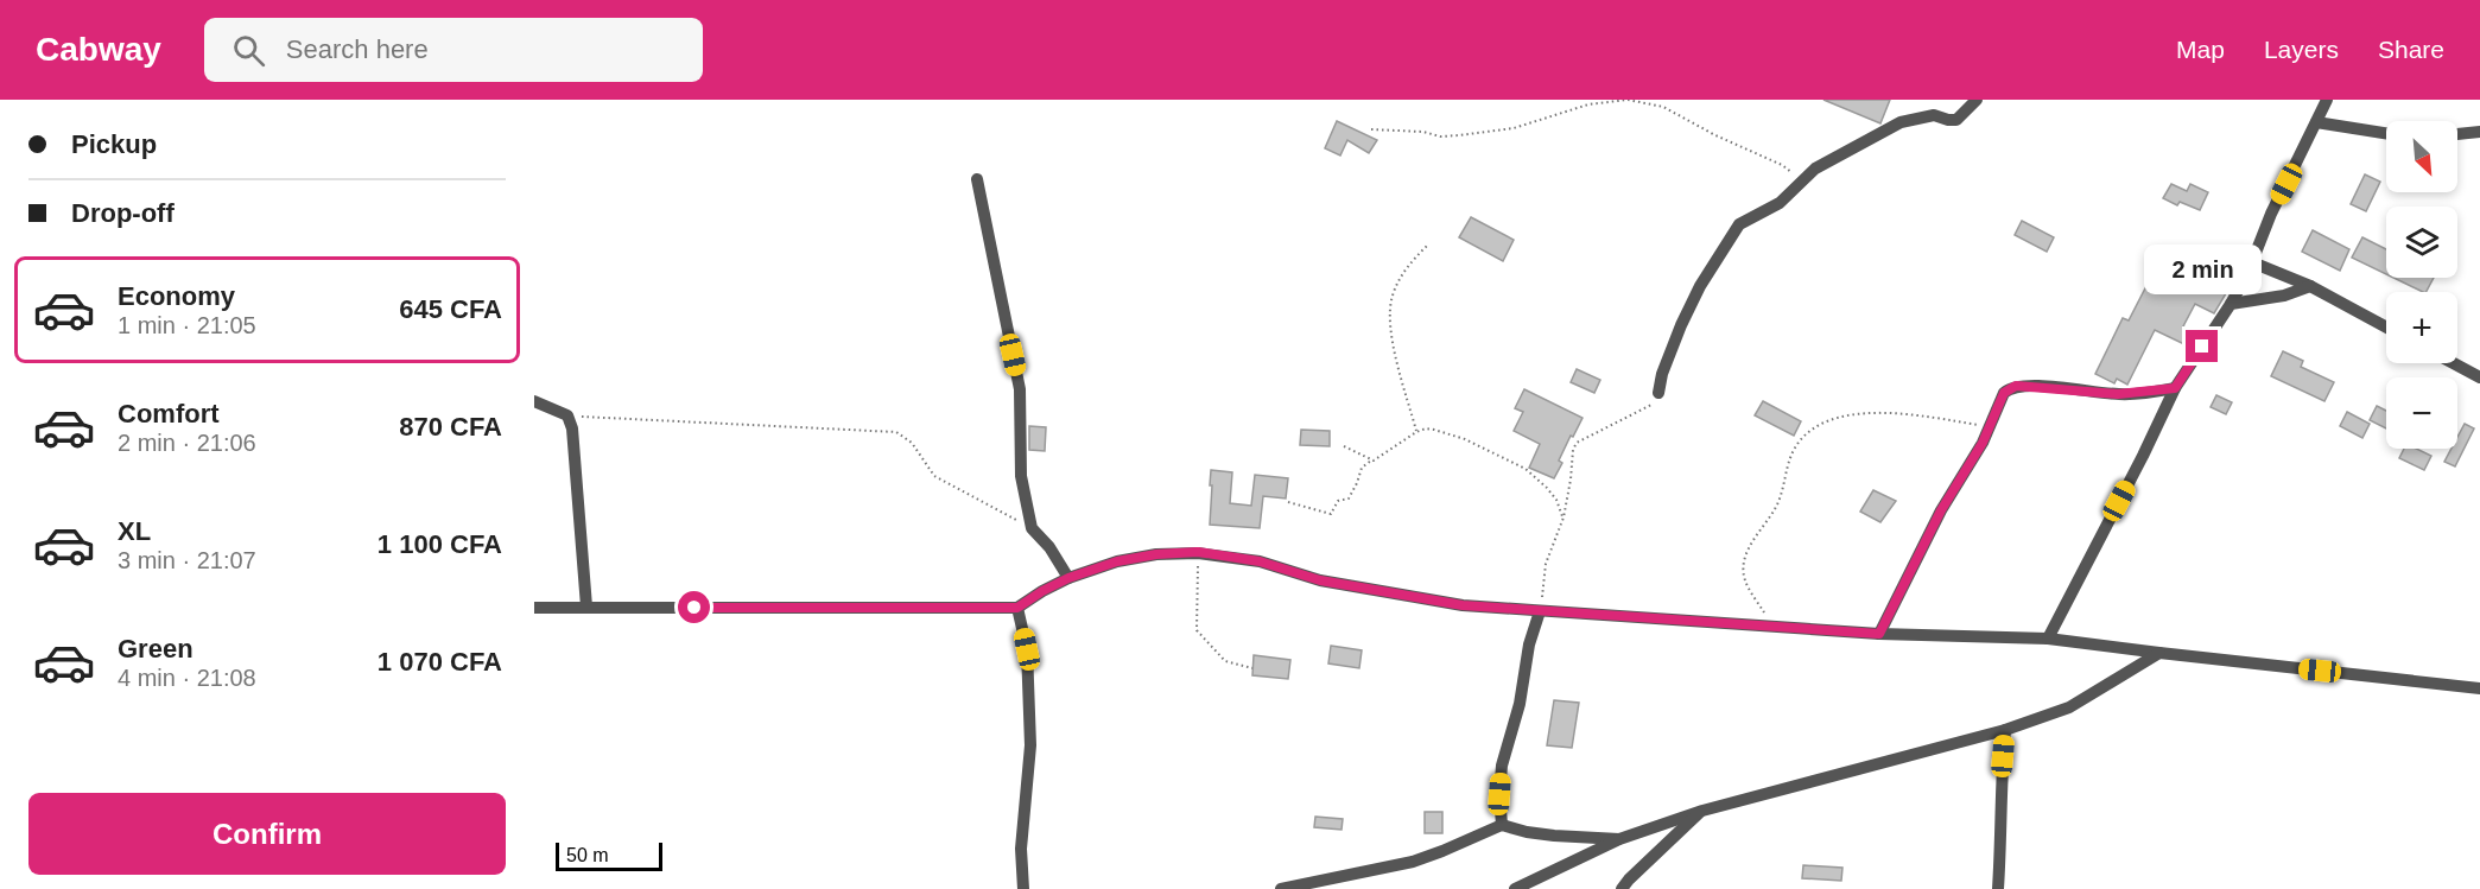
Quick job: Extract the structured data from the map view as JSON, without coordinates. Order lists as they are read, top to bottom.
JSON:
{
  "scale_bar": "50 m",
  "north": "bottom right",
  "page": {
    "header": "Cabway",
    "search": "Search here",
    "nav": ["Map", "Layers", "Share"],
    "banner": ["Pickup", "Drop-off"],
    "map_buttons": ["+", "−"],
    "bubble": "2 min",
    "list": [
      {
        "name": "Economy",
        "note": "1 min · 21:05",
        "value": "645 CFA"
      },
      {
        "name": "Comfort",
        "note": "2 min · 21:06",
        "value": "870 CFA"
      },
      {
        "name": "XL",
        "note": "3 min · 21:07",
        "value": "1 100 CFA"
      },
      {
        "name": "Green",
        "note": "4 min · 21:08",
        "value": "1 070 CFA"
      }
    ],
    "buttons": "Confirm",
    "scale": "50 m"
  }
}
